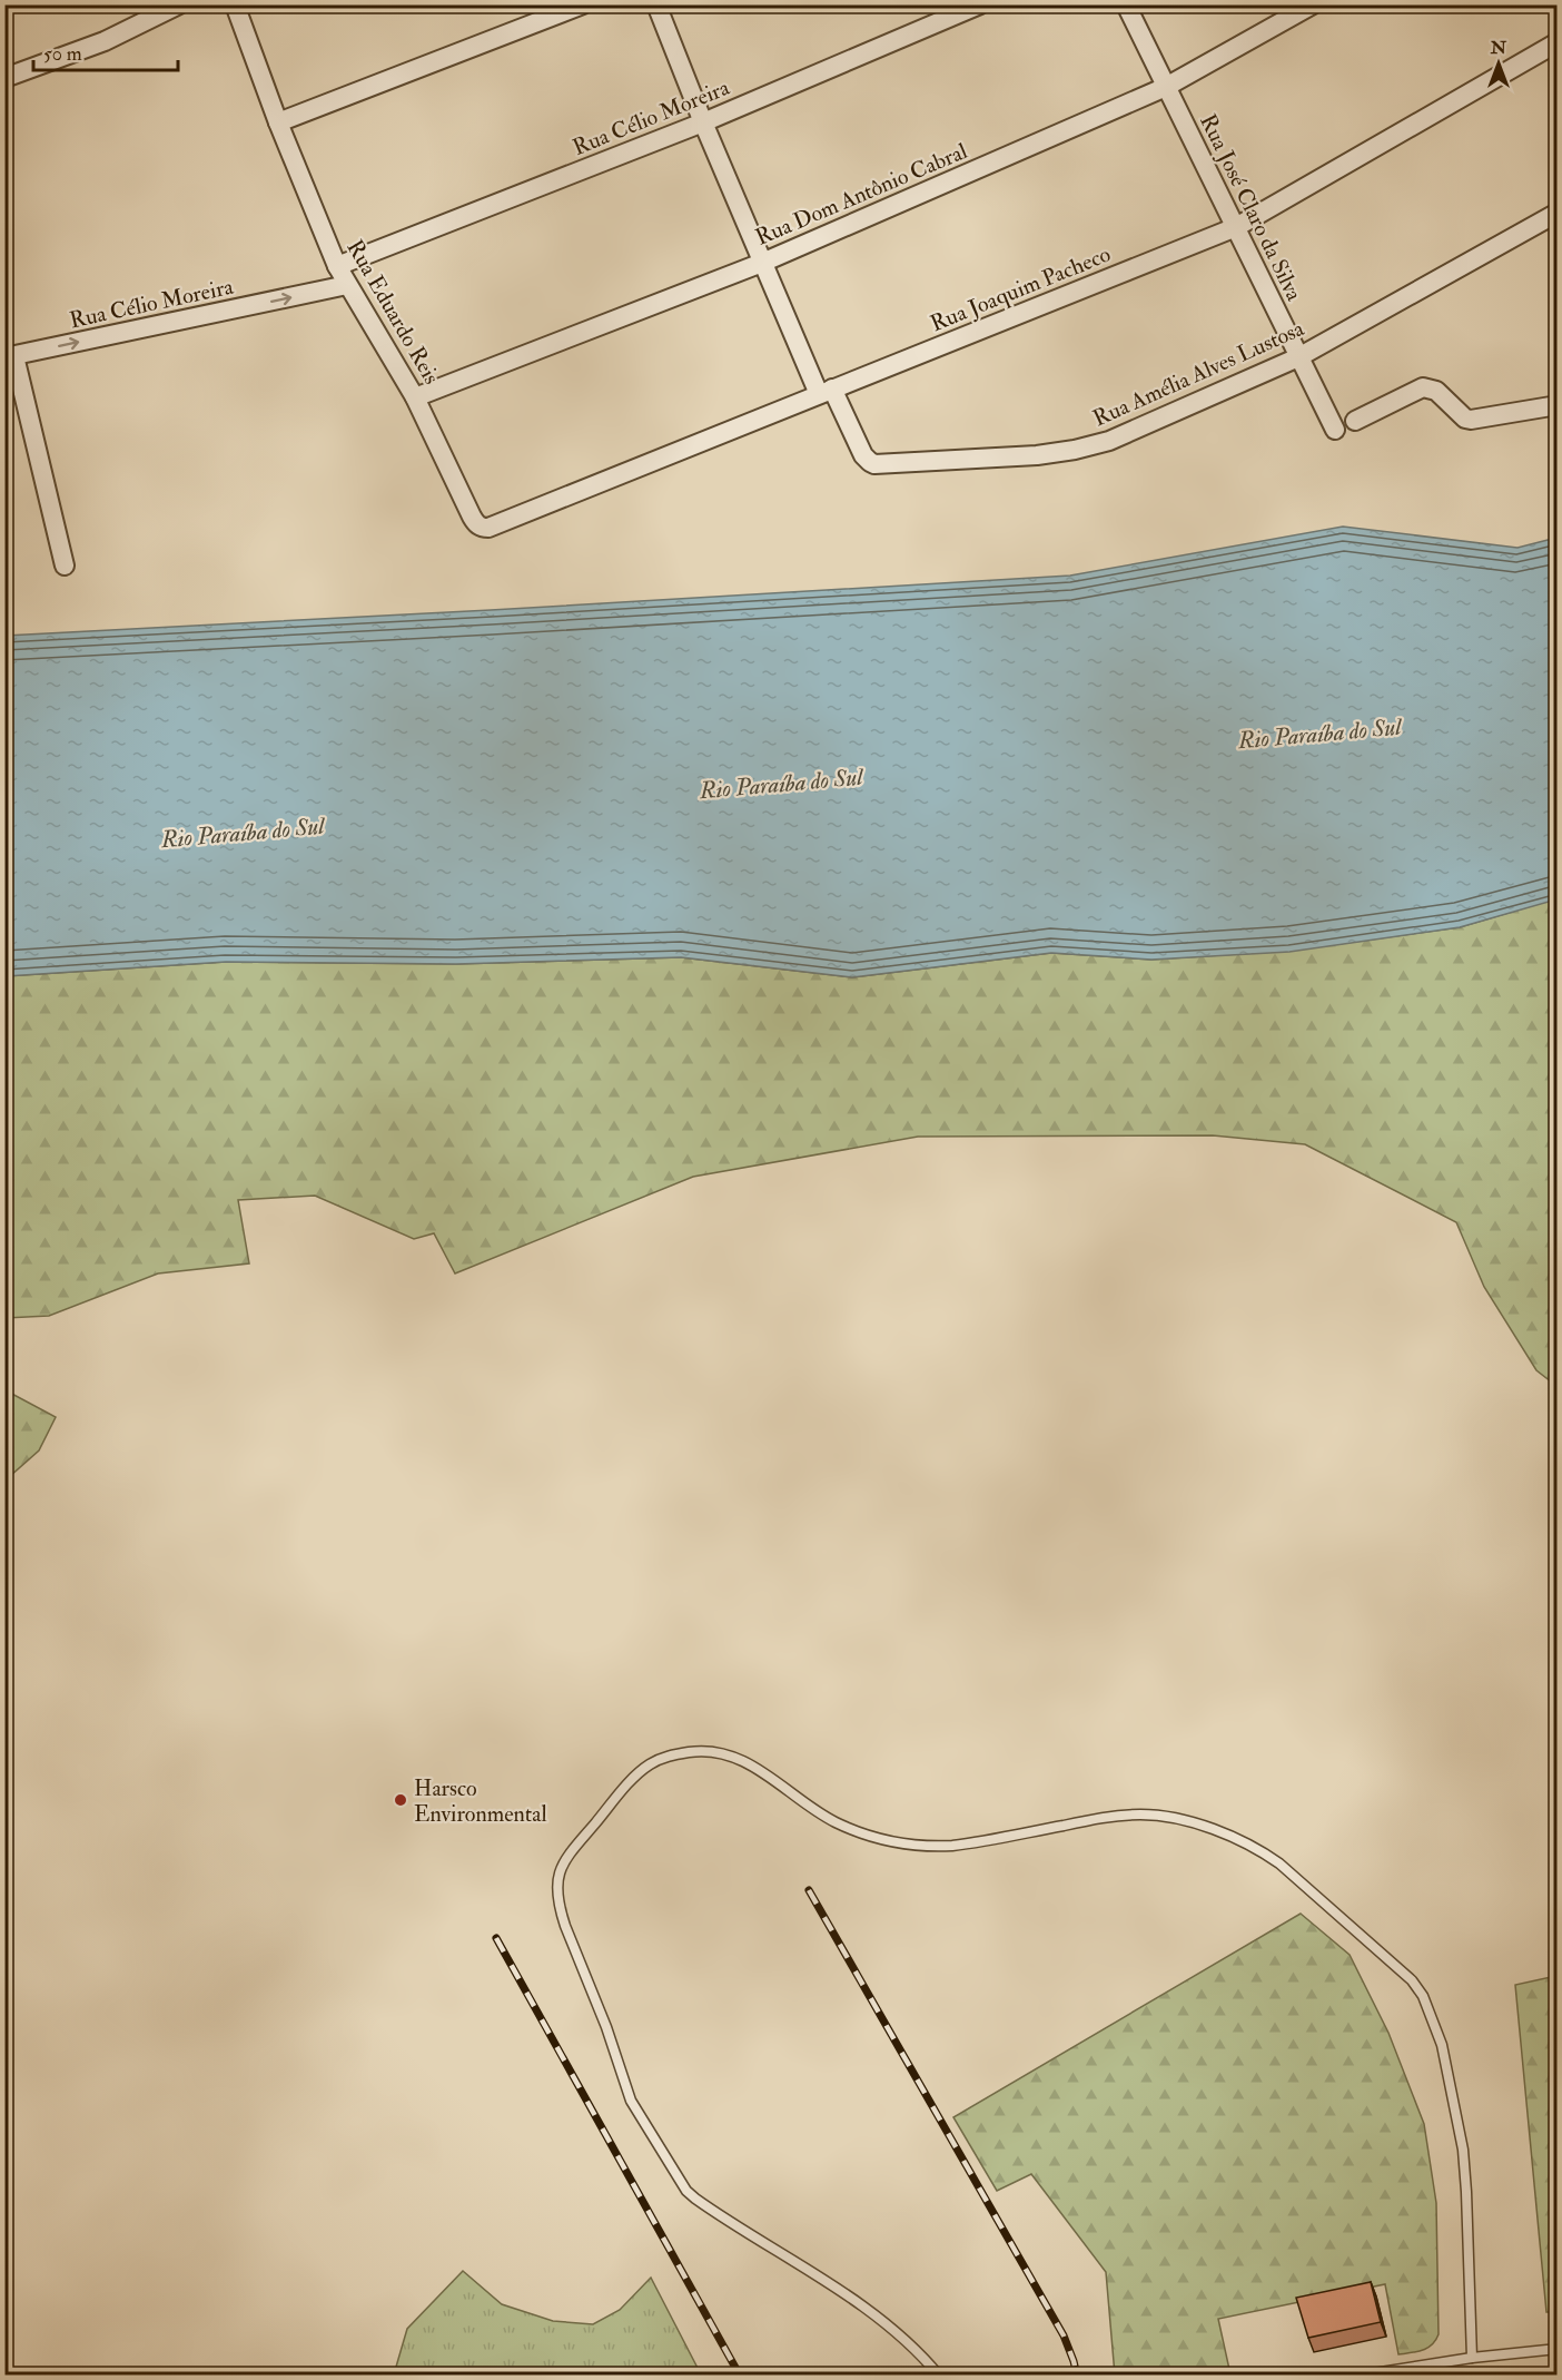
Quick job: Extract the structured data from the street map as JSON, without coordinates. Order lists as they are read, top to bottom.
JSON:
{
  "streets": {
    "street": [
      "Rua Célio Moreira",
      "Rua Dom Antônio Cabral",
      "Rua José Claro da Silva",
      "Rua Joaquim Pacheco",
      "Rua Eduardo Reis",
      "Rua Amélia Alves Lustosa"
    ]
  },
  "crossings": [
    ["Rua Célio Moreira", "Rua Eduardo Reis"],
    ["Rua Célio Moreira", "Rua Amélia Alves Lustosa"],
    ["Rua Dom Antônio Cabral", "Rua José Claro da Silva"],
    ["Rua Dom Antônio Cabral", "Rua Eduardo Reis"],
    ["Rua Dom Antônio Cabral", "Rua Amélia Alves Lustosa"],
    ["Rua José Claro da Silva", "Rua Joaquim Pacheco"],
    ["Rua José Claro da Silva", "Rua Amélia Alves Lustosa"],
    ["Rua Joaquim Pacheco", "Rua Eduardo Reis"],
    ["Rua Joaquim Pacheco", "Rua Amélia Alves Lustosa"]
  ],
  "water": ["Rio Paraíba do Sul"],
  "places": ["Harsco Environmental"],
  "scale_bar": "50 m",
  "north": "top"
}
